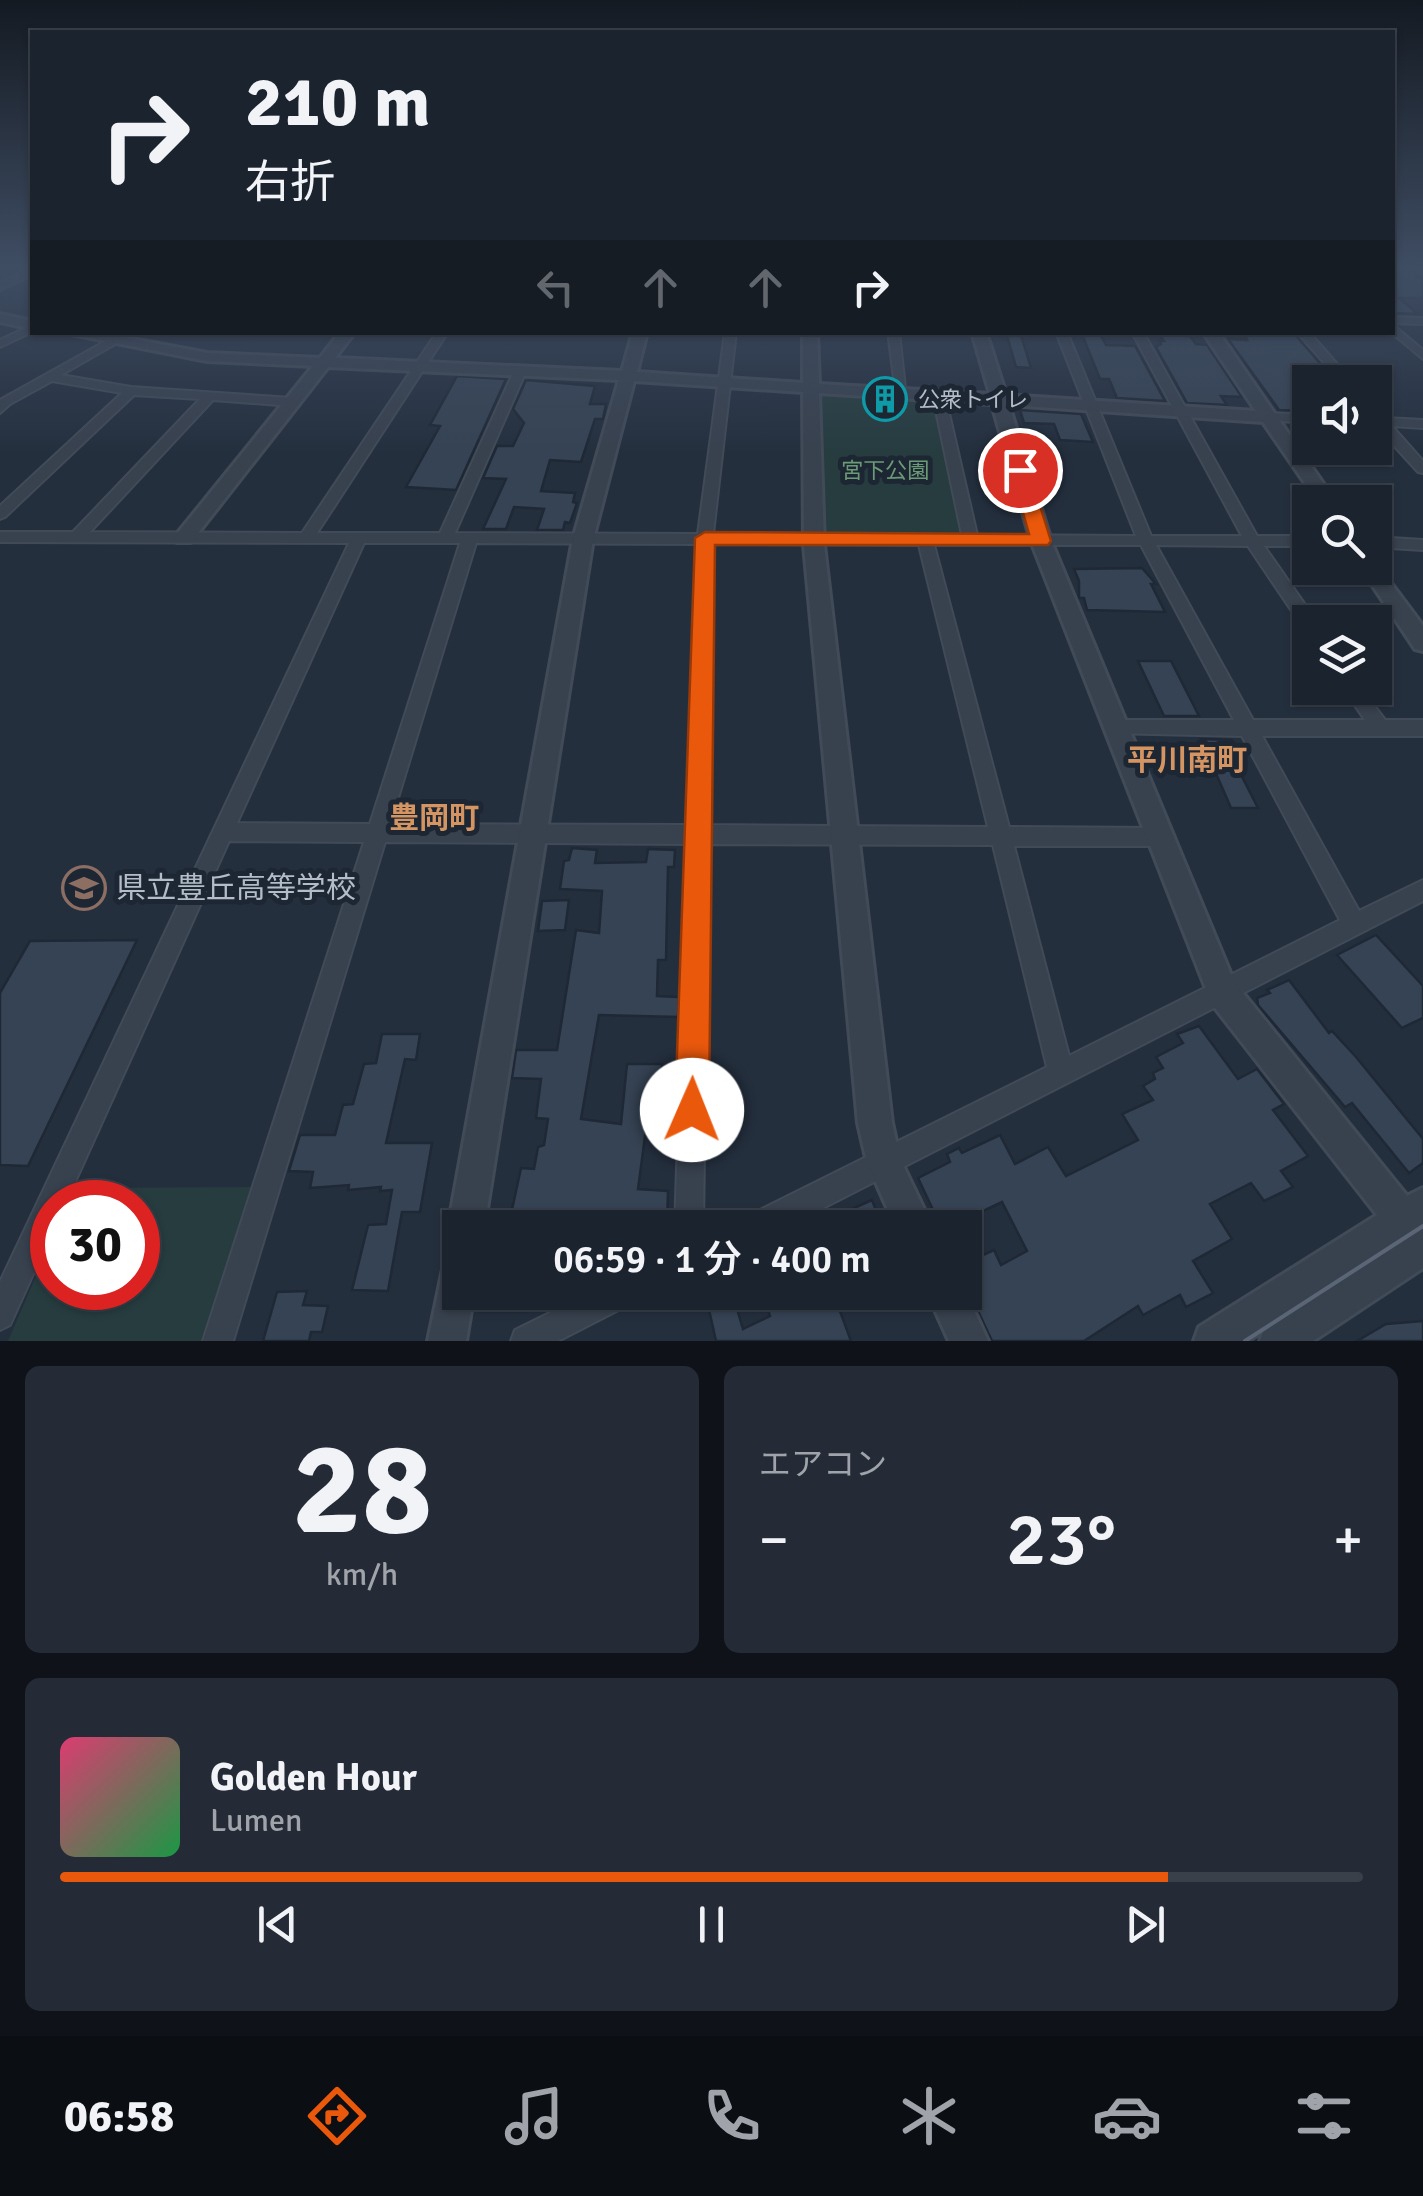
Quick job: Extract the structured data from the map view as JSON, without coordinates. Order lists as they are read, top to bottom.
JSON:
{
  "districts": ["平川南町", "豊岡町"],
  "parks": ["宮下公園"],
  "places": {
    "building": ["公衆トイレ"],
    "school or university": ["県立豊丘高等学校"]
  },
  "page": {
    "turn": ["210 m", "右折"],
    "limit": "30",
    "trip": "06:59 · 1 分 · 400 m",
    "tile": [
      ["28", "km/h"],
      "エアコン"
    ],
    "heat": ["−", "23°", "+"],
    "song": ["Golden Hour", "Lumen"],
    "tabs": "06:58"
  }
}
